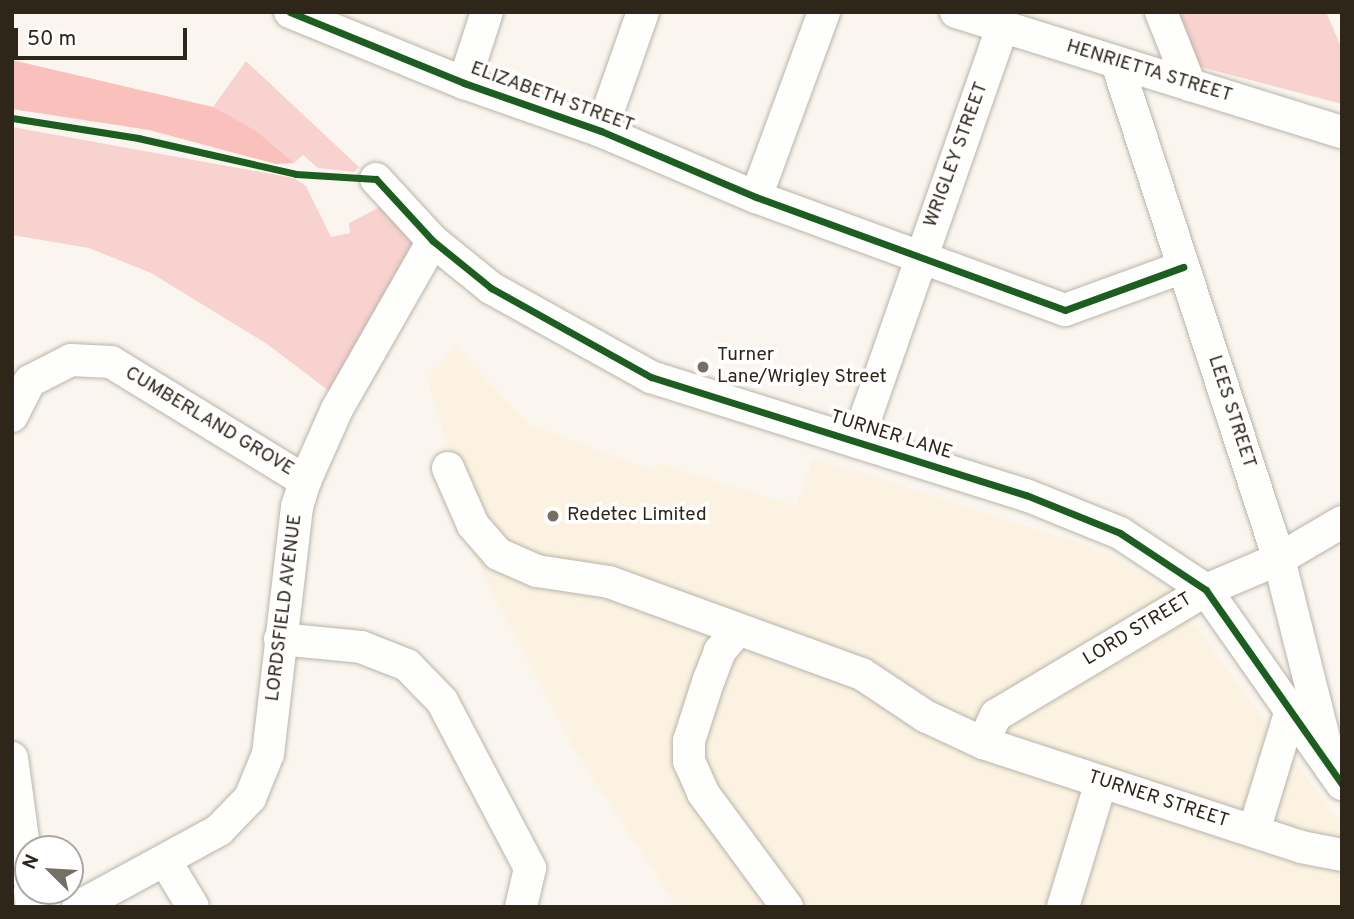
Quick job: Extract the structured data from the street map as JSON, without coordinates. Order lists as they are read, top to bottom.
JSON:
{
  "streets": {
    "street": [
      "HENRIETTA STREET",
      "ELIZABETH STREET",
      "WRIGLEY STREET",
      "LEES STREET",
      "CUMBERLAND GROVE",
      "TURNER LANE",
      "LORDSFIELD AVENUE",
      "LORD STREET",
      "TURNER STREET"
    ]
  },
  "crossings": [
    ["HENRIETTA STREET", "WRIGLEY STREET"],
    ["HENRIETTA STREET", "LEES STREET"],
    ["ELIZABETH STREET", "WRIGLEY STREET"],
    ["ELIZABETH STREET", "LEES STREET"],
    ["WRIGLEY STREET", "TURNER LANE"],
    ["LEES STREET", "TURNER LANE"],
    ["LEES STREET", "LORD STREET"],
    ["CUMBERLAND GROVE", "LORDSFIELD AVENUE"],
    ["TURNER LANE", "LORDSFIELD AVENUE"],
    ["TURNER LANE", "LORD STREET"],
    ["LORD STREET", "TURNER STREET"]
  ],
  "places": ["Turner Lane/Wrigley Street", "Redetec Limited"],
  "scale_bar": "50 m",
  "north": "top left"
}
